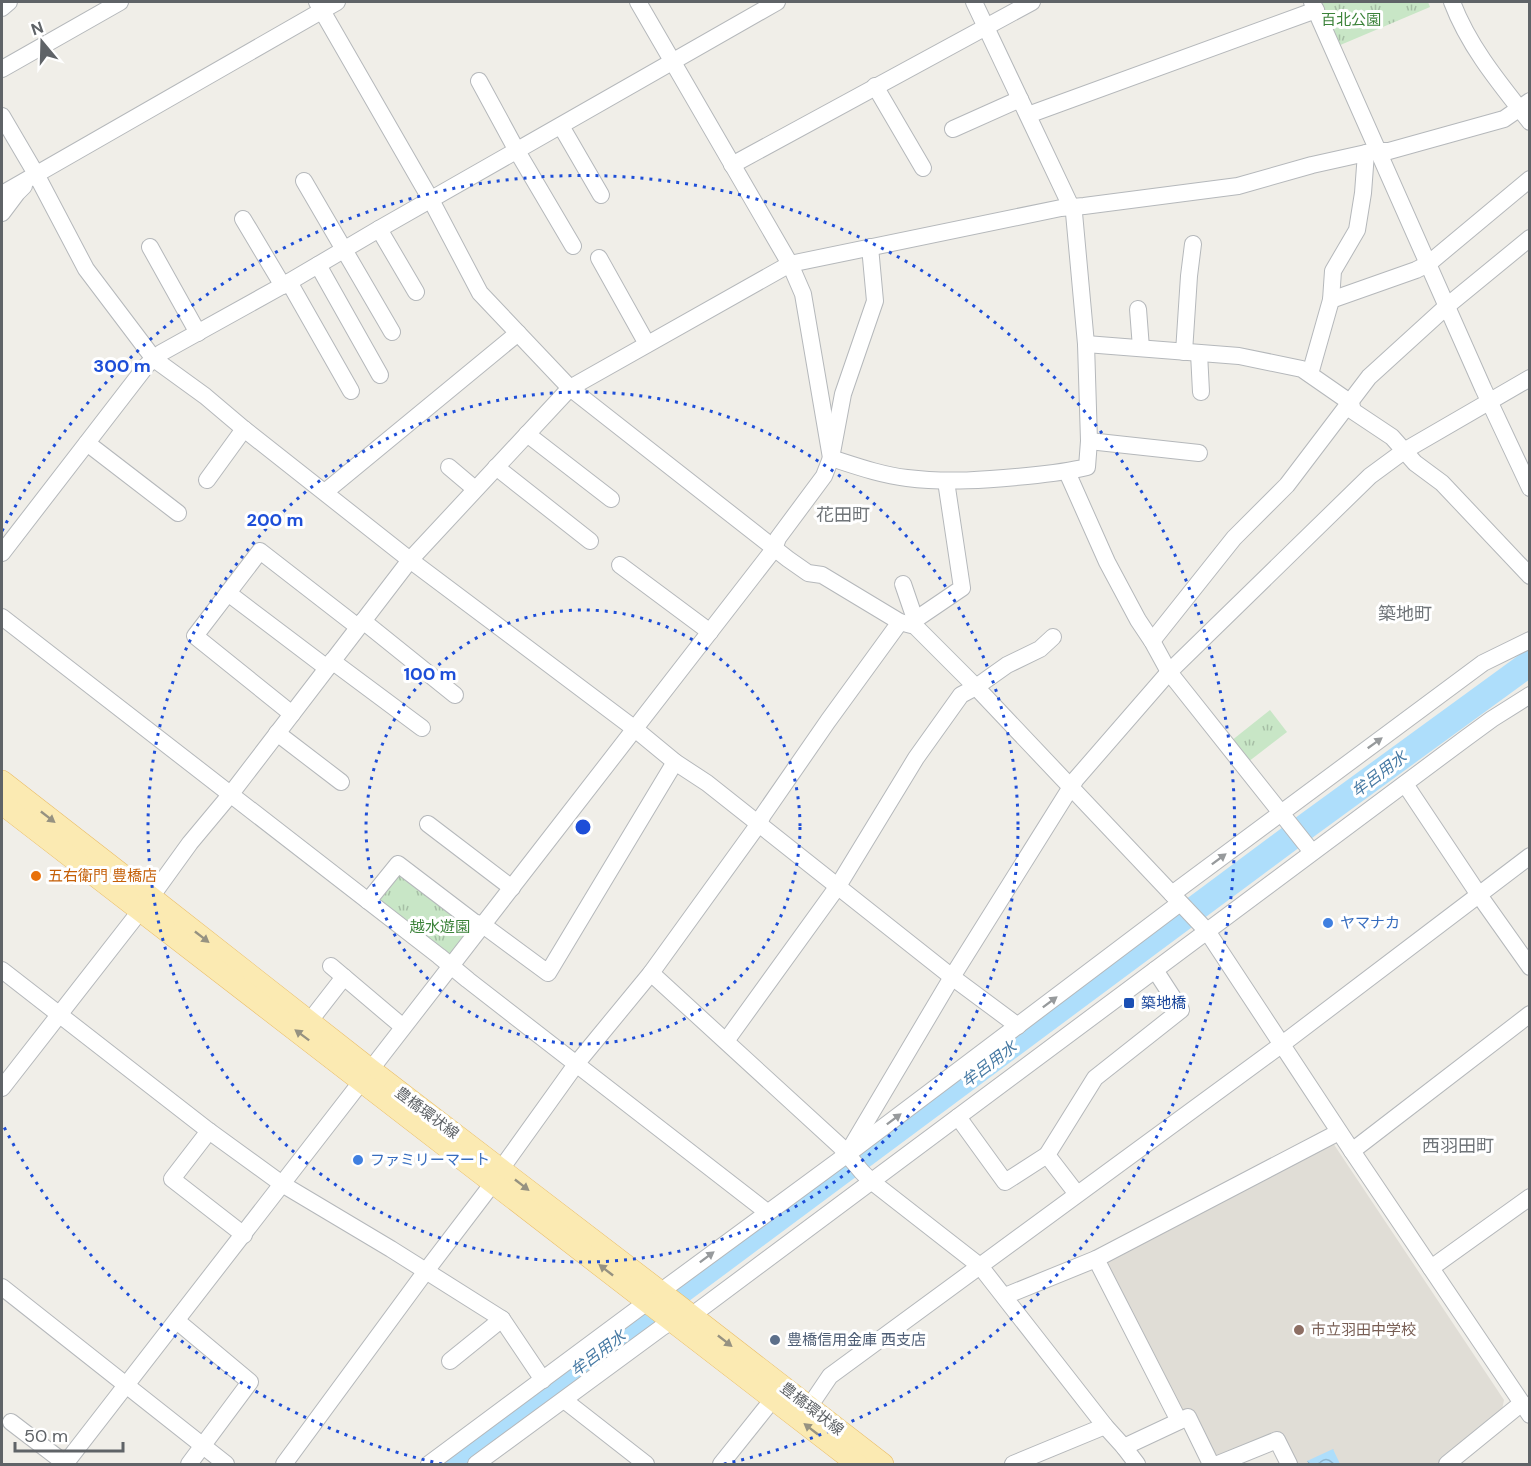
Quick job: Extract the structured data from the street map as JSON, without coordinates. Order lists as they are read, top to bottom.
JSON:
{
  "streets": {
    "main road": ["豊橋環状線"]
  },
  "districts": ["花田町", "築地町", "西羽田町"],
  "water": ["牟呂用水"],
  "parks": ["百北公園", "越水遊園"],
  "places": {
    "other": [
      "五右衛門 豊橋店",
      "ヤマナカ",
      "ファミリーマート",
      "市立羽田中学校",
      "豊橋信用金庫 西支店"
    ],
    "transit": ["築地橋"]
  },
  "scale_bar": "50 m",
  "north": "top",
  "rings": ["300 m", "200 m", "100 m"]
}
